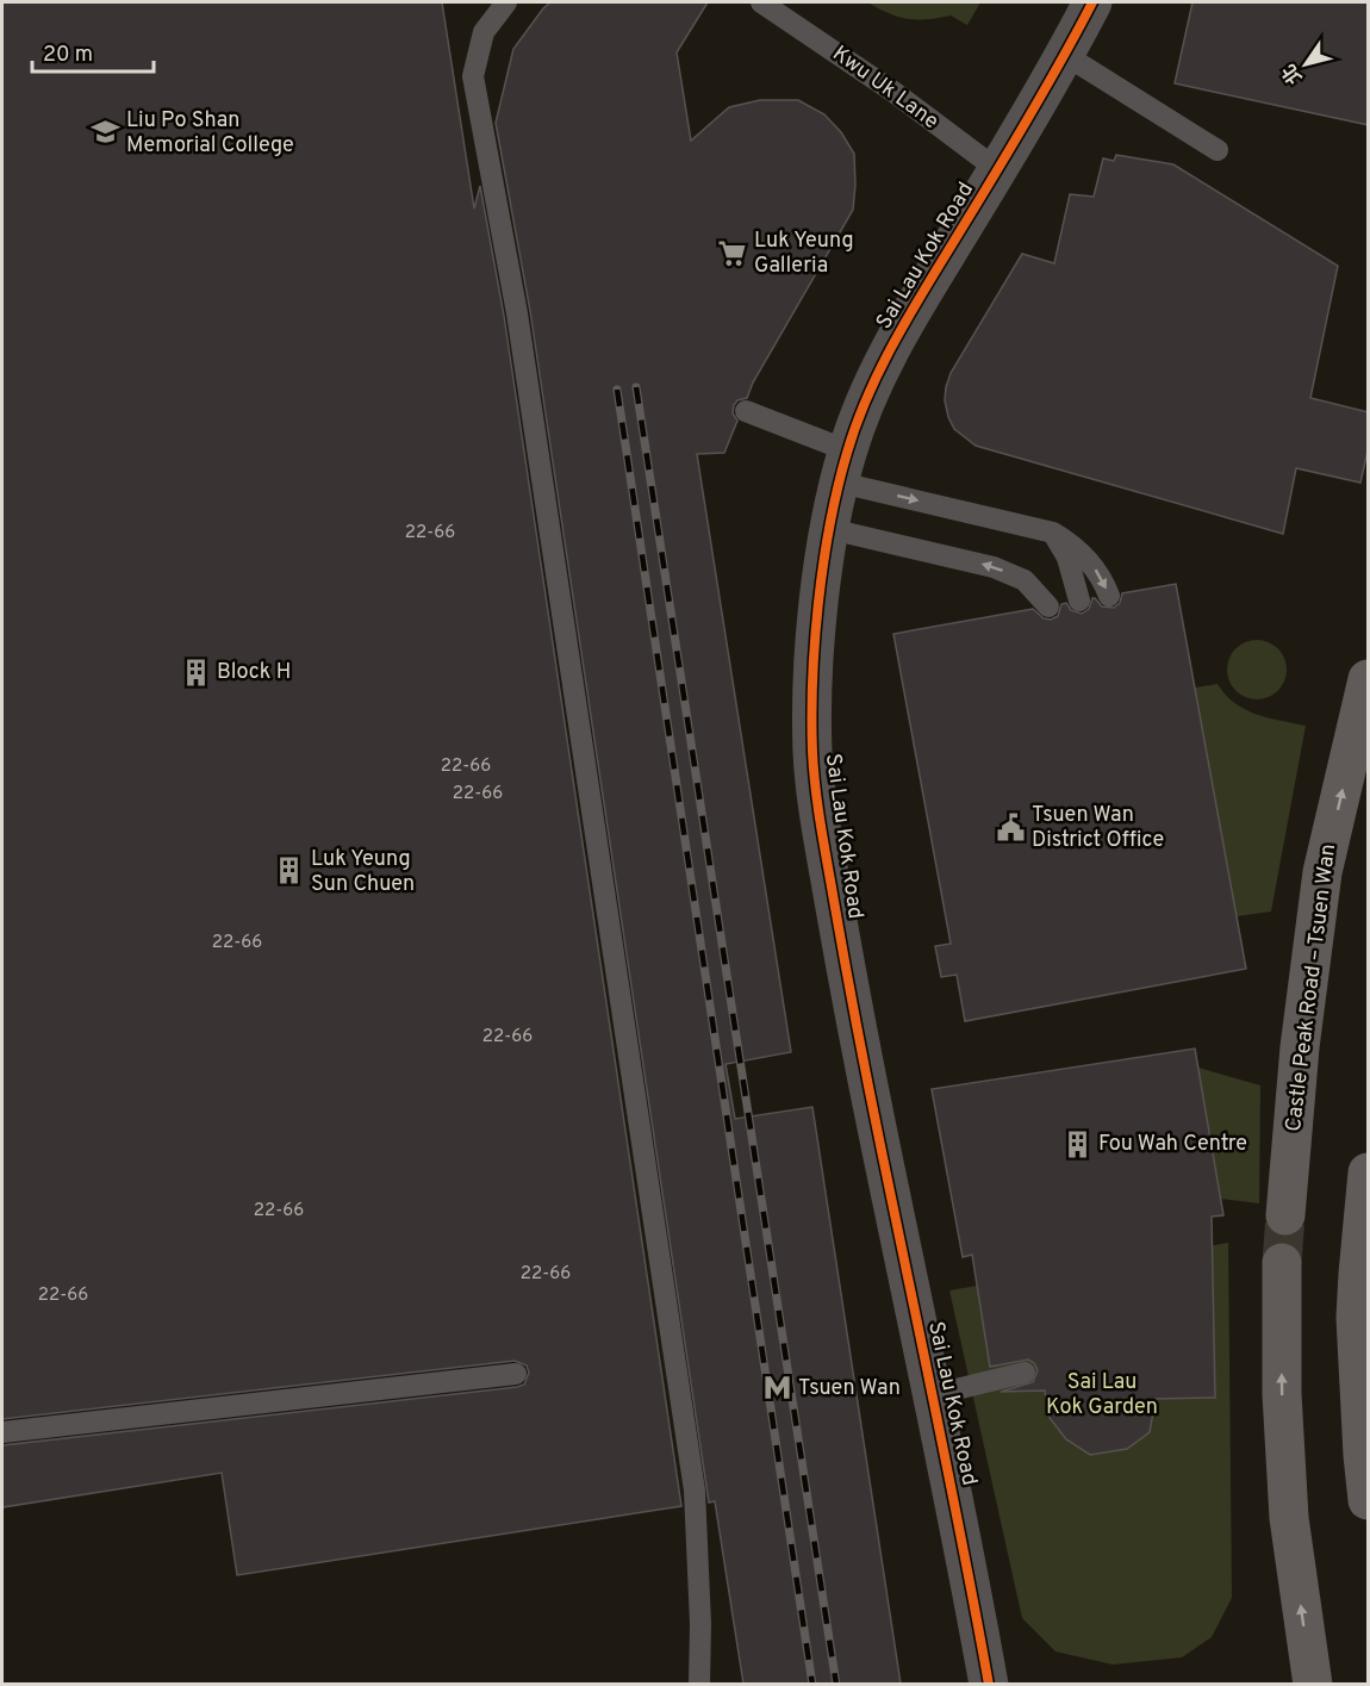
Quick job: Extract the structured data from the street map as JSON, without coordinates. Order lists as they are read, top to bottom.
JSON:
{
  "streets": {
    "main road": ["Castle Peak Road – Tsuen Wan"],
    "street": ["Sai Lau Kok Road"],
    "lane": ["Kwu Uk Lane"]
  },
  "crossings": [
    ["Kwu Uk Lane", "Sai Lau Kok Road"]
  ],
  "one_way": ["Castle Peak Road – Tsuen Wan"],
  "parks": ["Sai Lau Kok Garden"],
  "places": {
    "school or university": ["Liu Po Shan Memorial College"],
    "supermarket": ["Luk Yeung Galleria"],
    "building": ["Block H", "Luk Yeung Sun Chuen", "Fou Wah Centre"],
    "public building": ["Tsuen Wan District Office"],
    "metro station": ["Tsuen Wan"]
  },
  "house_numbers": [
    "22-66",
    "22-66",
    "22-66",
    "22-66",
    "22-66",
    "22-66",
    "22-66",
    "22-66"
  ],
  "scale_bar": "20 m",
  "north": "bottom left"
}
